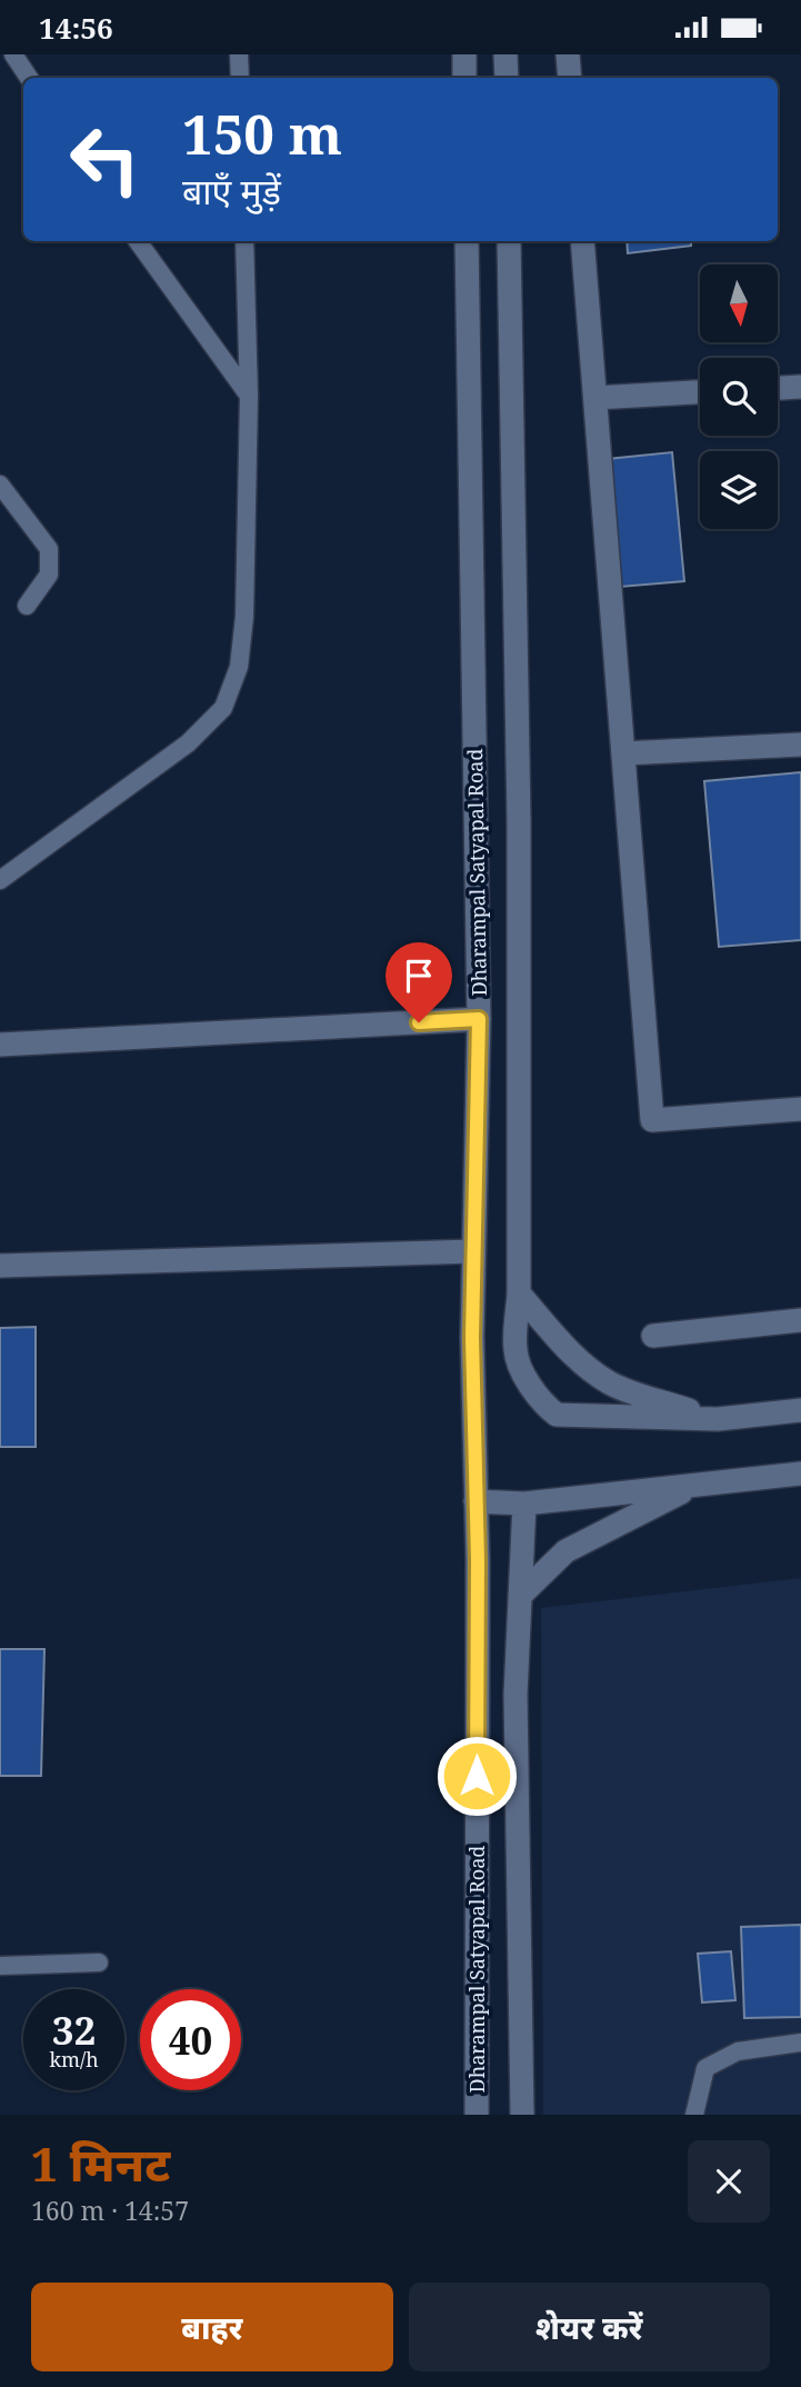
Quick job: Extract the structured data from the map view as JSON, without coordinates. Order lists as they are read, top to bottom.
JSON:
{
  "streets": {
    "street": ["Dharampal Satyapal Road"]
  },
  "north": "bottom",
  "page": {
    "status": "14:56",
    "turn": ["150 m", "बाएँ मुड़ें"],
    "speed": "32 km/h",
    "limit": "40",
    "heading": ["1 मिनट", "160 m · 14:57"],
    "buttons": ["बाहर", "शेयर करें"]
  }
}
